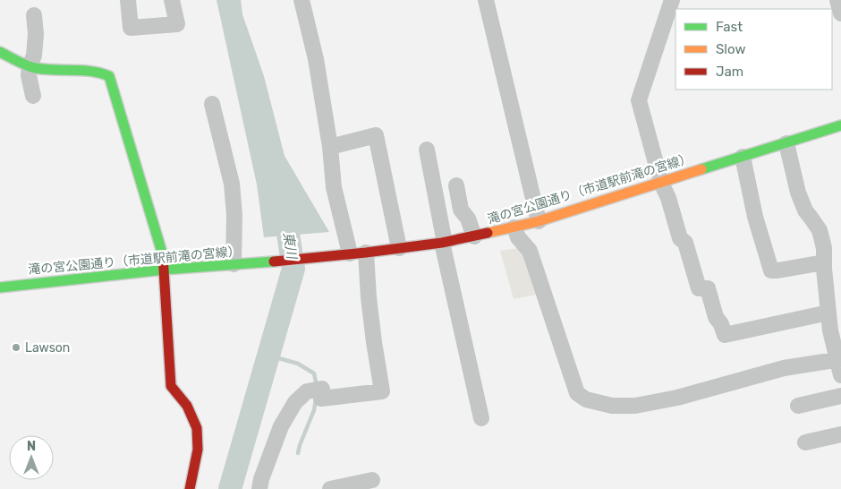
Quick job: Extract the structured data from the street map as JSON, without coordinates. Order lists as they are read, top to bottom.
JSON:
{
  "streets": {
    "street": ["滝の宮公園通り（市道駅前滝の宮線）"]
  },
  "water": ["東川"],
  "places": ["Lawson"],
  "legend": ["Fast", "Slow", "Jam"],
  "north": "top"
}
